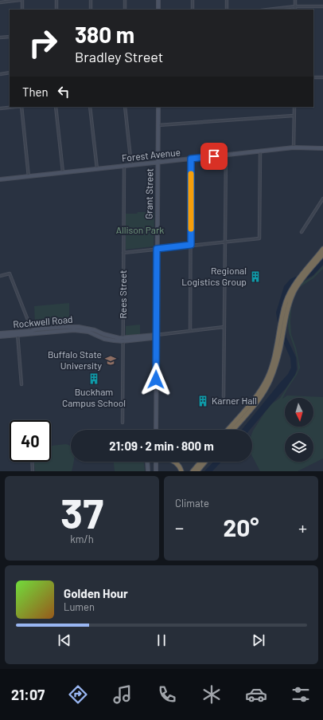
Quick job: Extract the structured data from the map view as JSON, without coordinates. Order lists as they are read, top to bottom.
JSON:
{
  "streets": {
    "street": [
      "Forest Avenue",
      "Grant Street",
      "Rees Street",
      "Rockwell Road"
    ]
  },
  "crossings": [
    ["Forest Avenue", "Grant Street"],
    ["Forest Avenue", "Rees Street"],
    ["Rees Street", "Rockwell Road"]
  ],
  "parks": ["Allison Park"],
  "places": {
    "building": ["Regional Logistics Group", "Buckham Campus School", "Karner Hall"],
    "school or university": ["Buffalo State University"]
  },
  "north": "bottom",
  "page": {
    "turn": ["380 m", "Bradley Street"],
    "then": "Then",
    "limit": "40",
    "trip": "21:09 · 2 min · 800 m",
    "tile": [
      ["37", "km/h"],
      "Climate"
    ],
    "heat": ["−", "20°", "+"],
    "song": ["Golden Hour", "Lumen"],
    "tabs": "21:07"
  }
}
